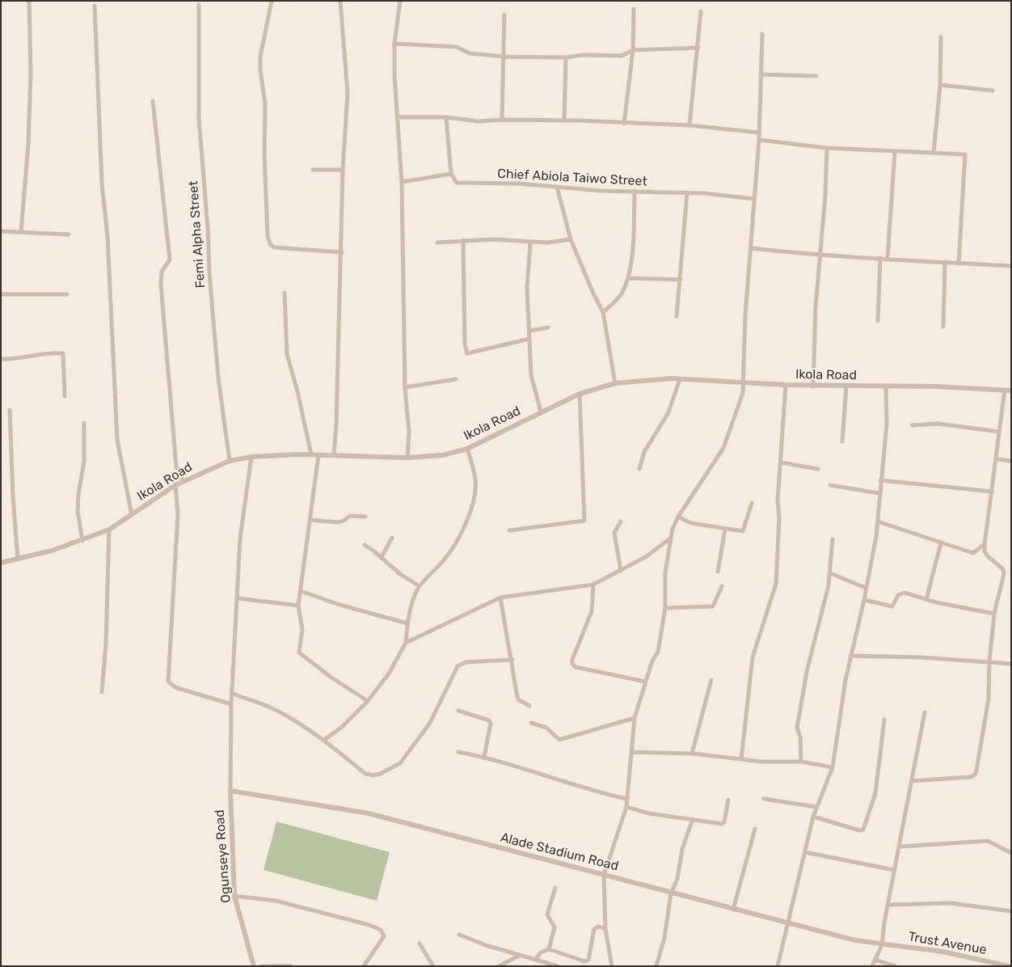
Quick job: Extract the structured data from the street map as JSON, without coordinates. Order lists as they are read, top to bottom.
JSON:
{
  "streets": {
    "street": [
      "Chief Abiola Taiwo Street",
      "Femi Alpha Street",
      "Ikola Road",
      "Alade Stadium Road",
      "Ogunseye Road",
      "Trust Avenue"
    ]
  },
  "crossings": [
    ["Femi Alpha Street", "Ikola Road"],
    ["Alade Stadium Road", "Ogunseye Road"],
    ["Alade Stadium Road", "Trust Avenue"]
  ]
}
